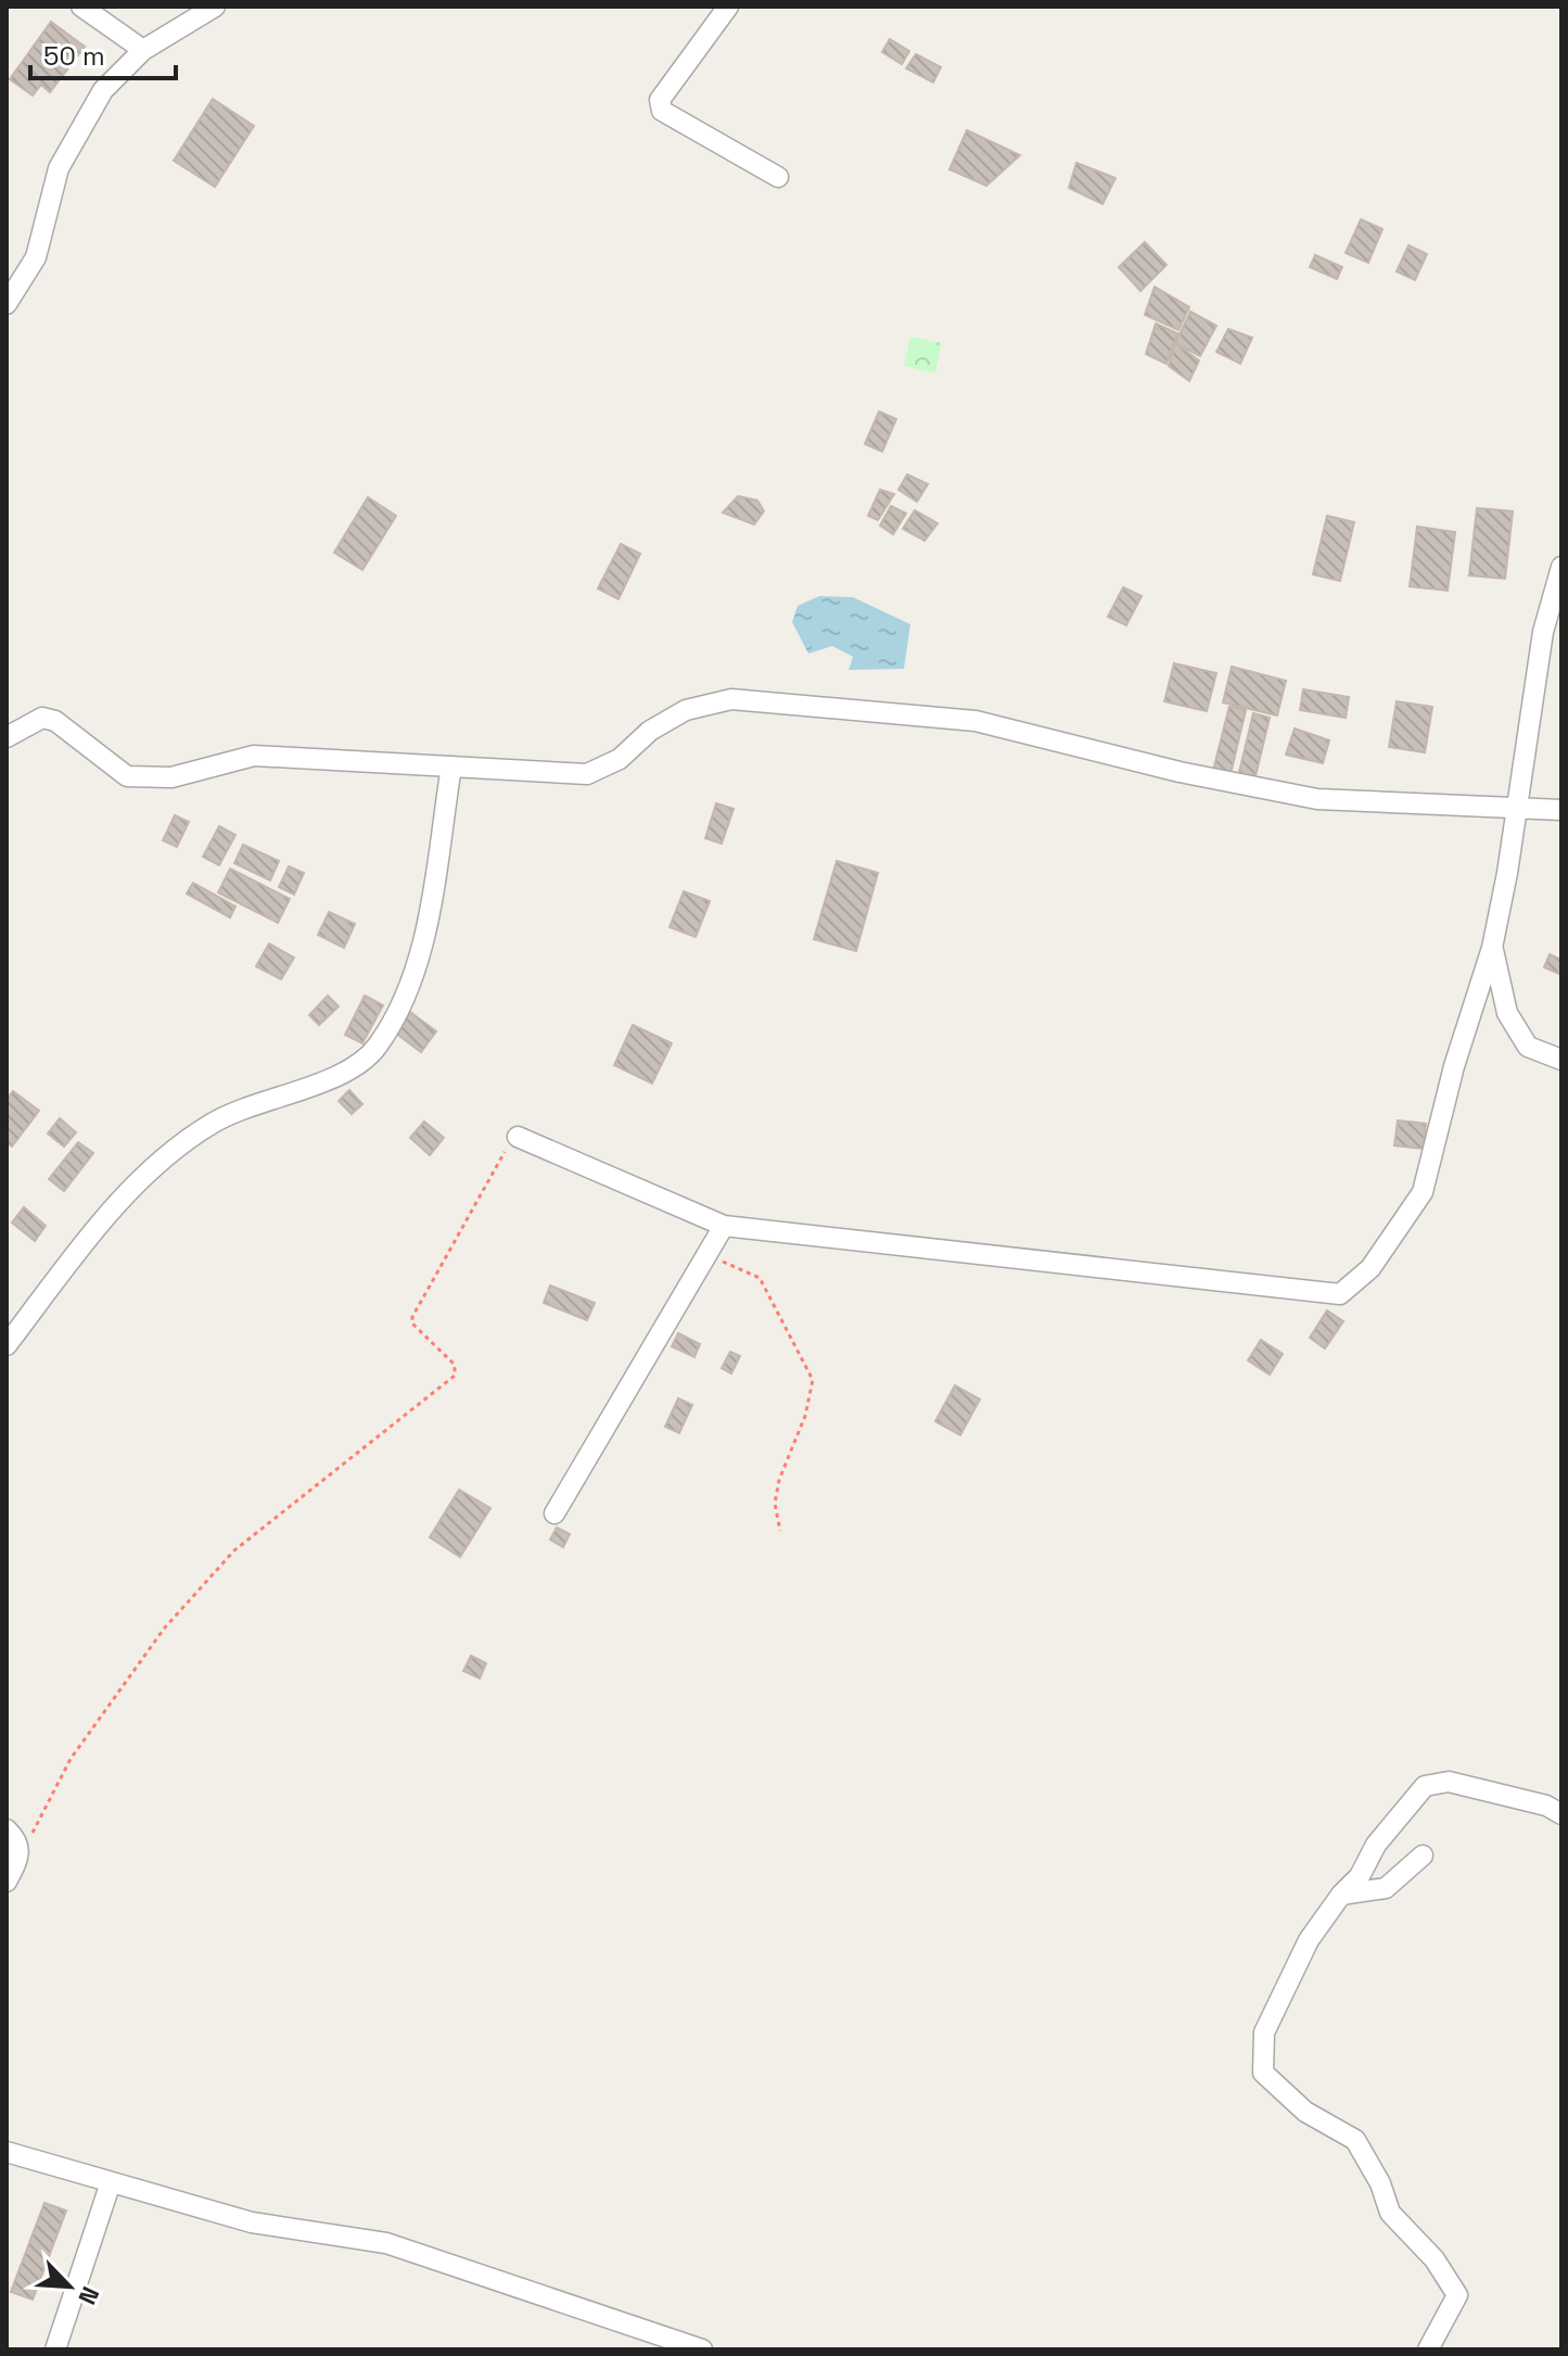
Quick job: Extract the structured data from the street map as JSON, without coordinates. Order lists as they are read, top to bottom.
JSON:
{
  "scale_bar": "50 m",
  "north": "bottom right"
}
